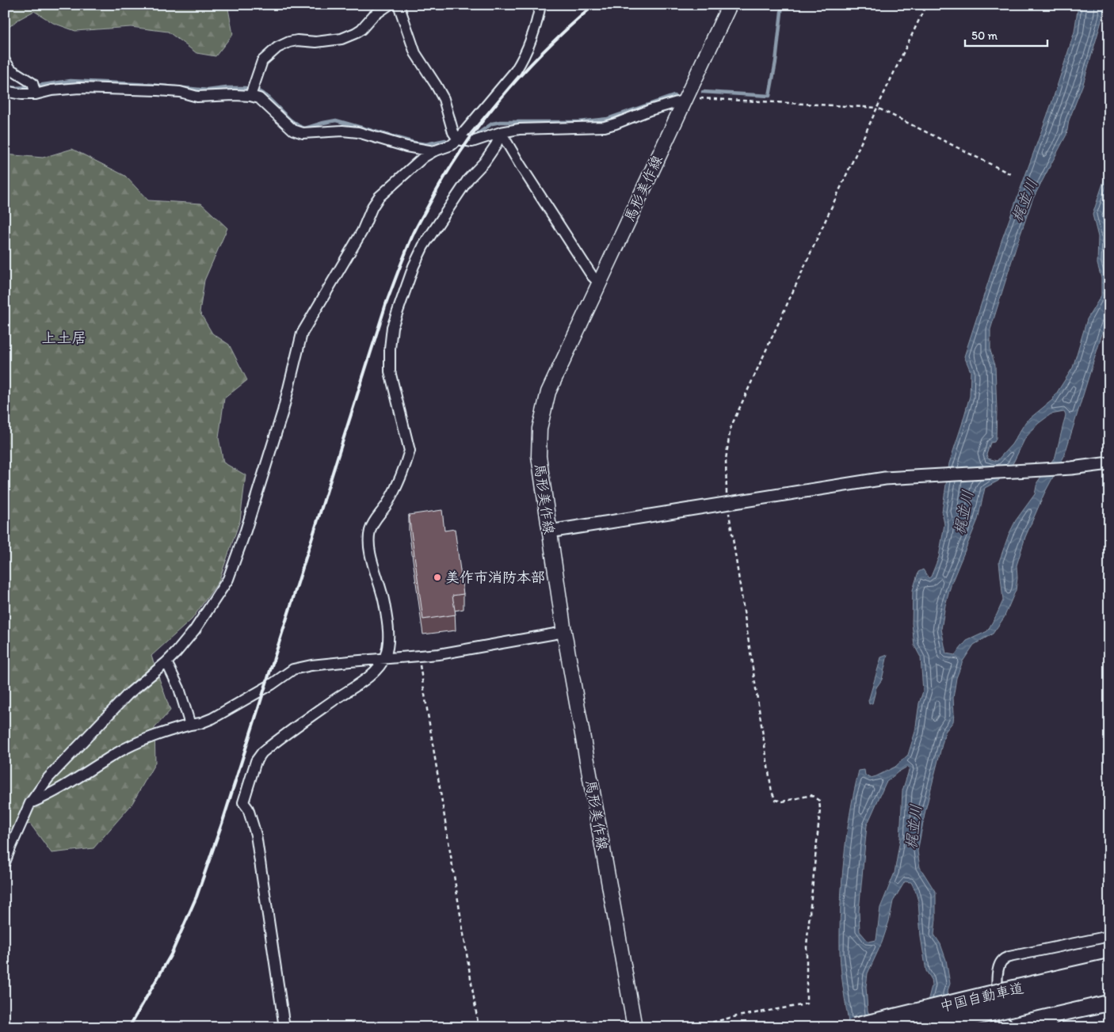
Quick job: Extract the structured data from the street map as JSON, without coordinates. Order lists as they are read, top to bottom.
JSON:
{
  "streets": {
    "highway": ["中国自動車道"],
    "main road": ["馬形美作線"]
  },
  "districts": ["上土居"],
  "water": ["梶並川"],
  "places": ["美作市消防本部"],
  "scale_bar": "50 m"
}
